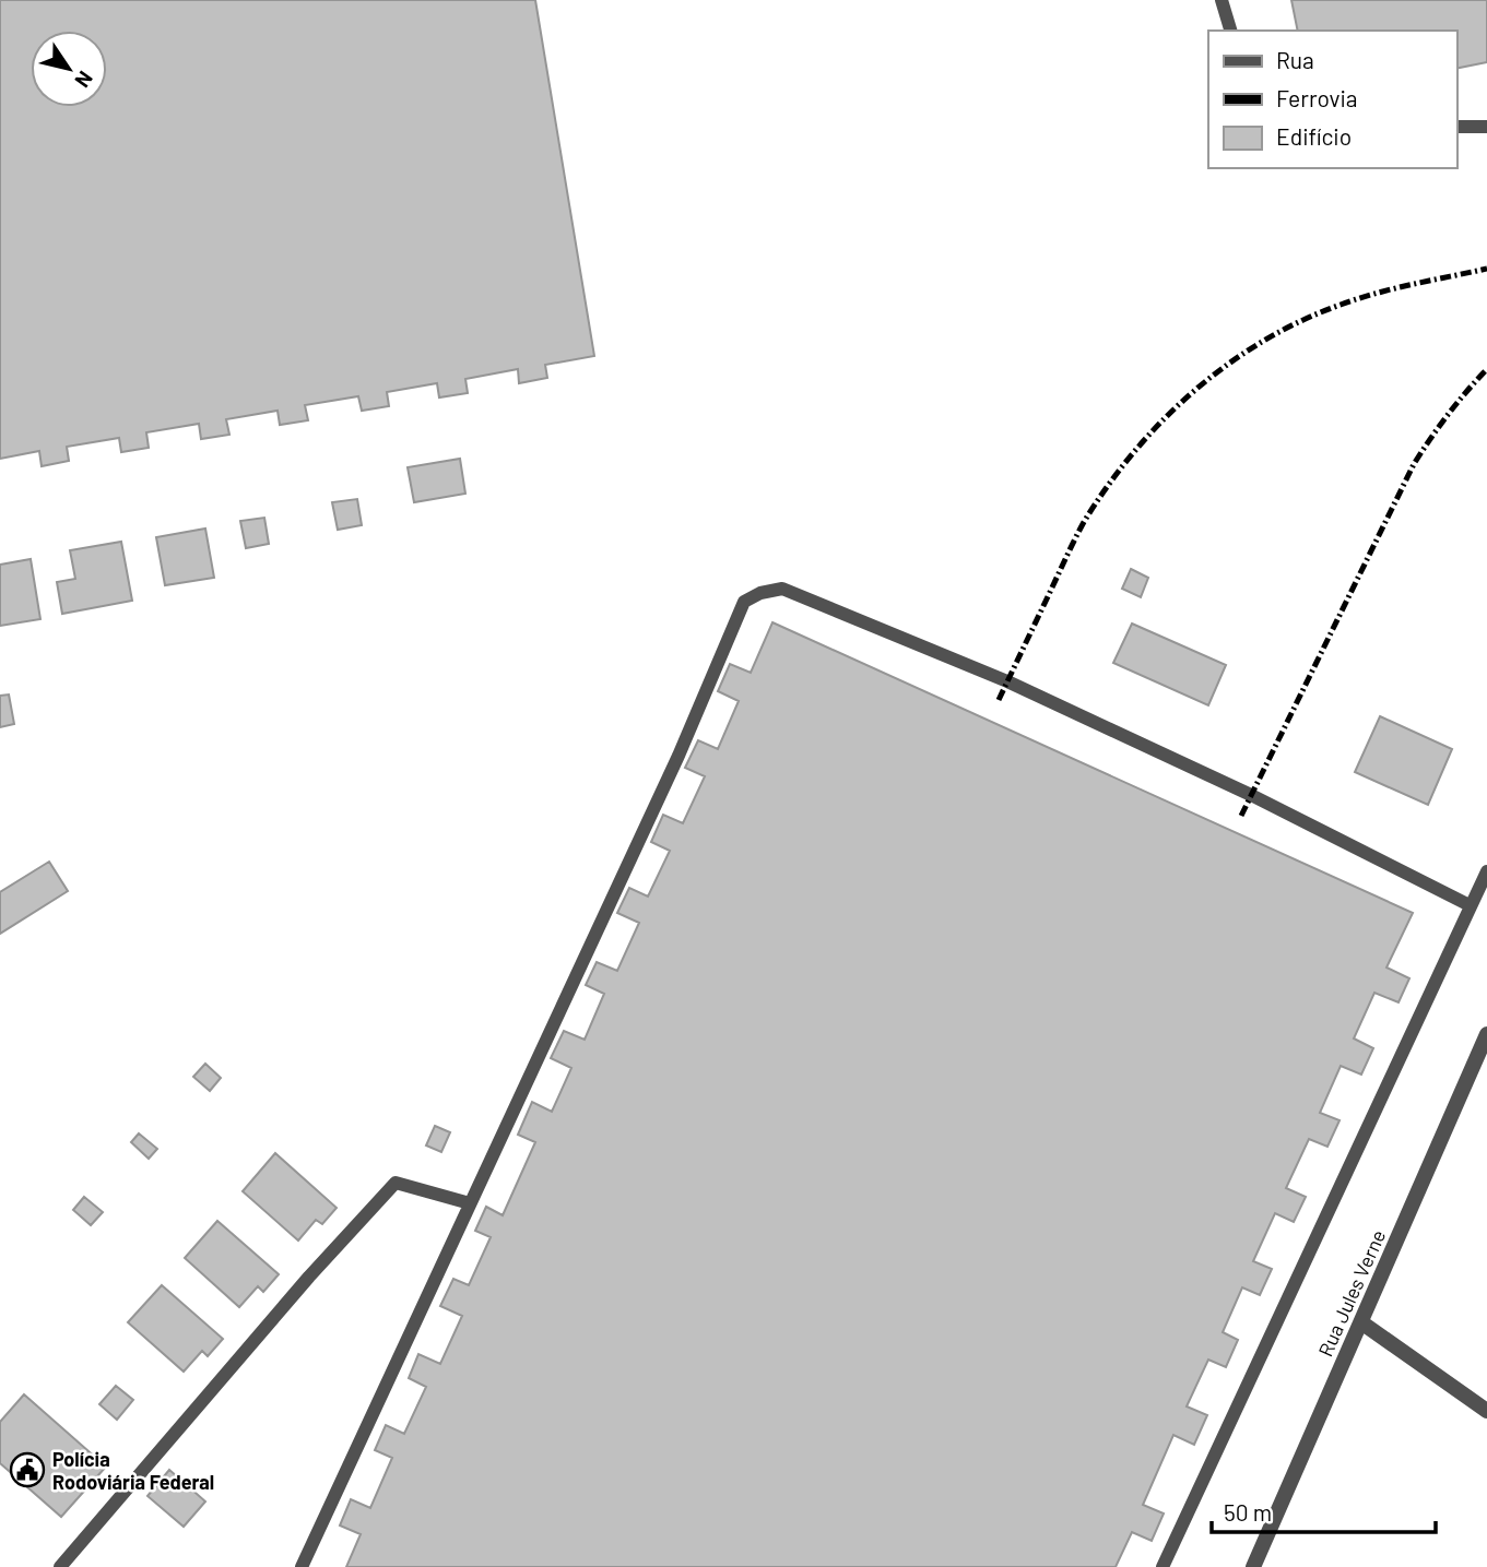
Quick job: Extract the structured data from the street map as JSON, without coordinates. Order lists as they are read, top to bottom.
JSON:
{
  "streets": {
    "street": ["Rua Jules Verne"]
  },
  "places": {
    "public building": ["Polícia Rodoviária Federal"]
  },
  "legend": ["Rua", "Ferrovia", "Edifício"],
  "scale_bar": "50 m",
  "north": "bottom right"
}
